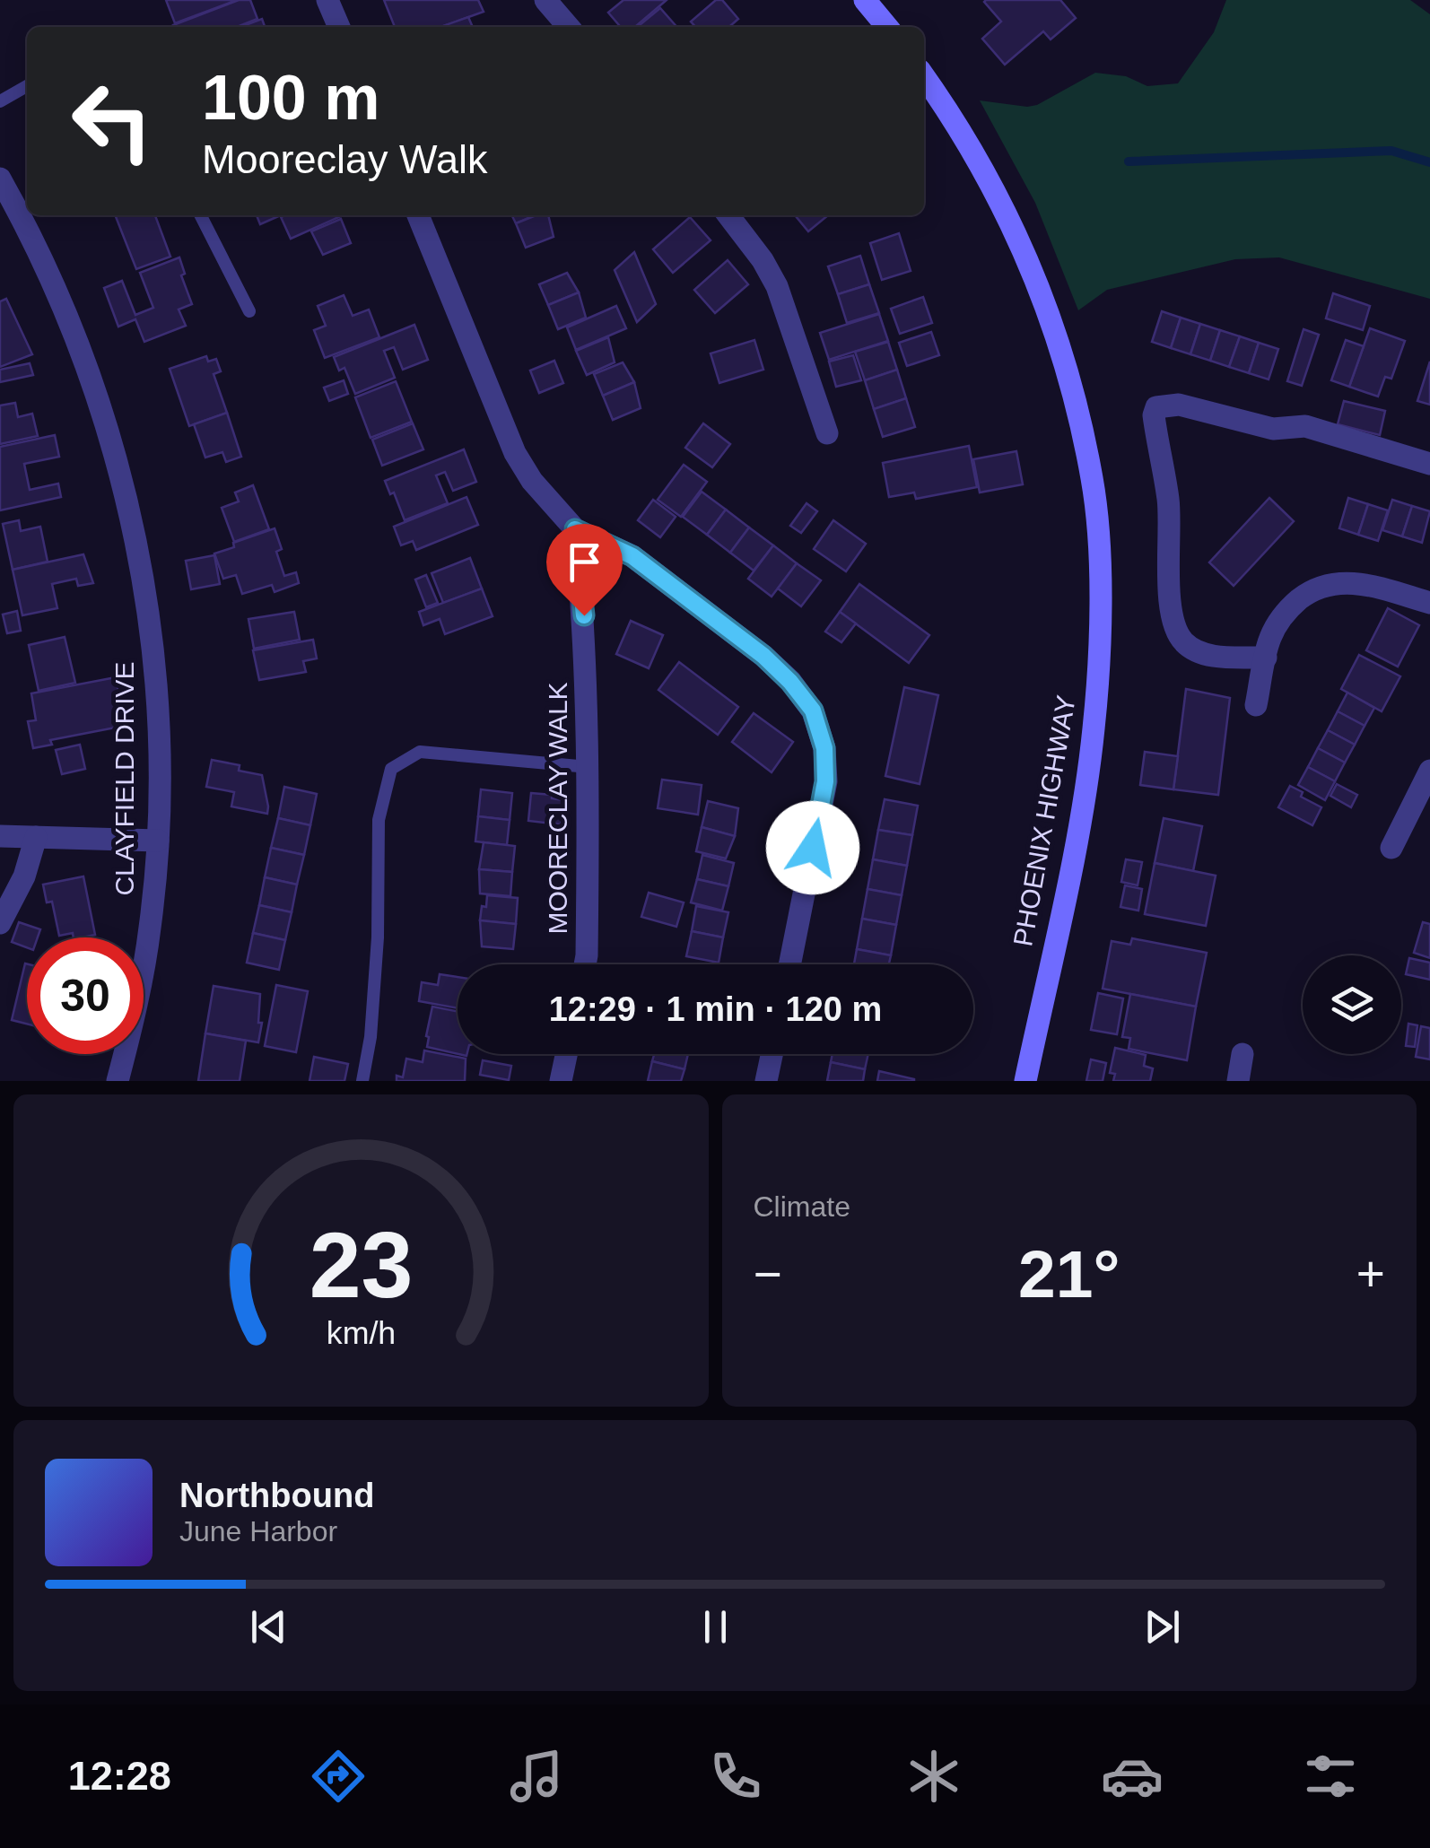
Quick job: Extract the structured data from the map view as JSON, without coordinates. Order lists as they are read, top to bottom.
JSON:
{
  "streets": {
    "main road": ["PHOENIX HIGHWAY"],
    "street": ["CLAYFIELD DRIVE", "MOORECLAY WALK"]
  },
  "page": {
    "turn": ["100 m", "Mooreclay Walk"],
    "limit": "30",
    "trip": "12:29 · 1 min · 120 m",
    "tile": "Climate",
    "heat": ["−", "21°", "+"],
    "song": ["Northbound", "June Harbor"],
    "tabs": "12:28",
    "gauge": ["23", "km/h"]
  }
}
